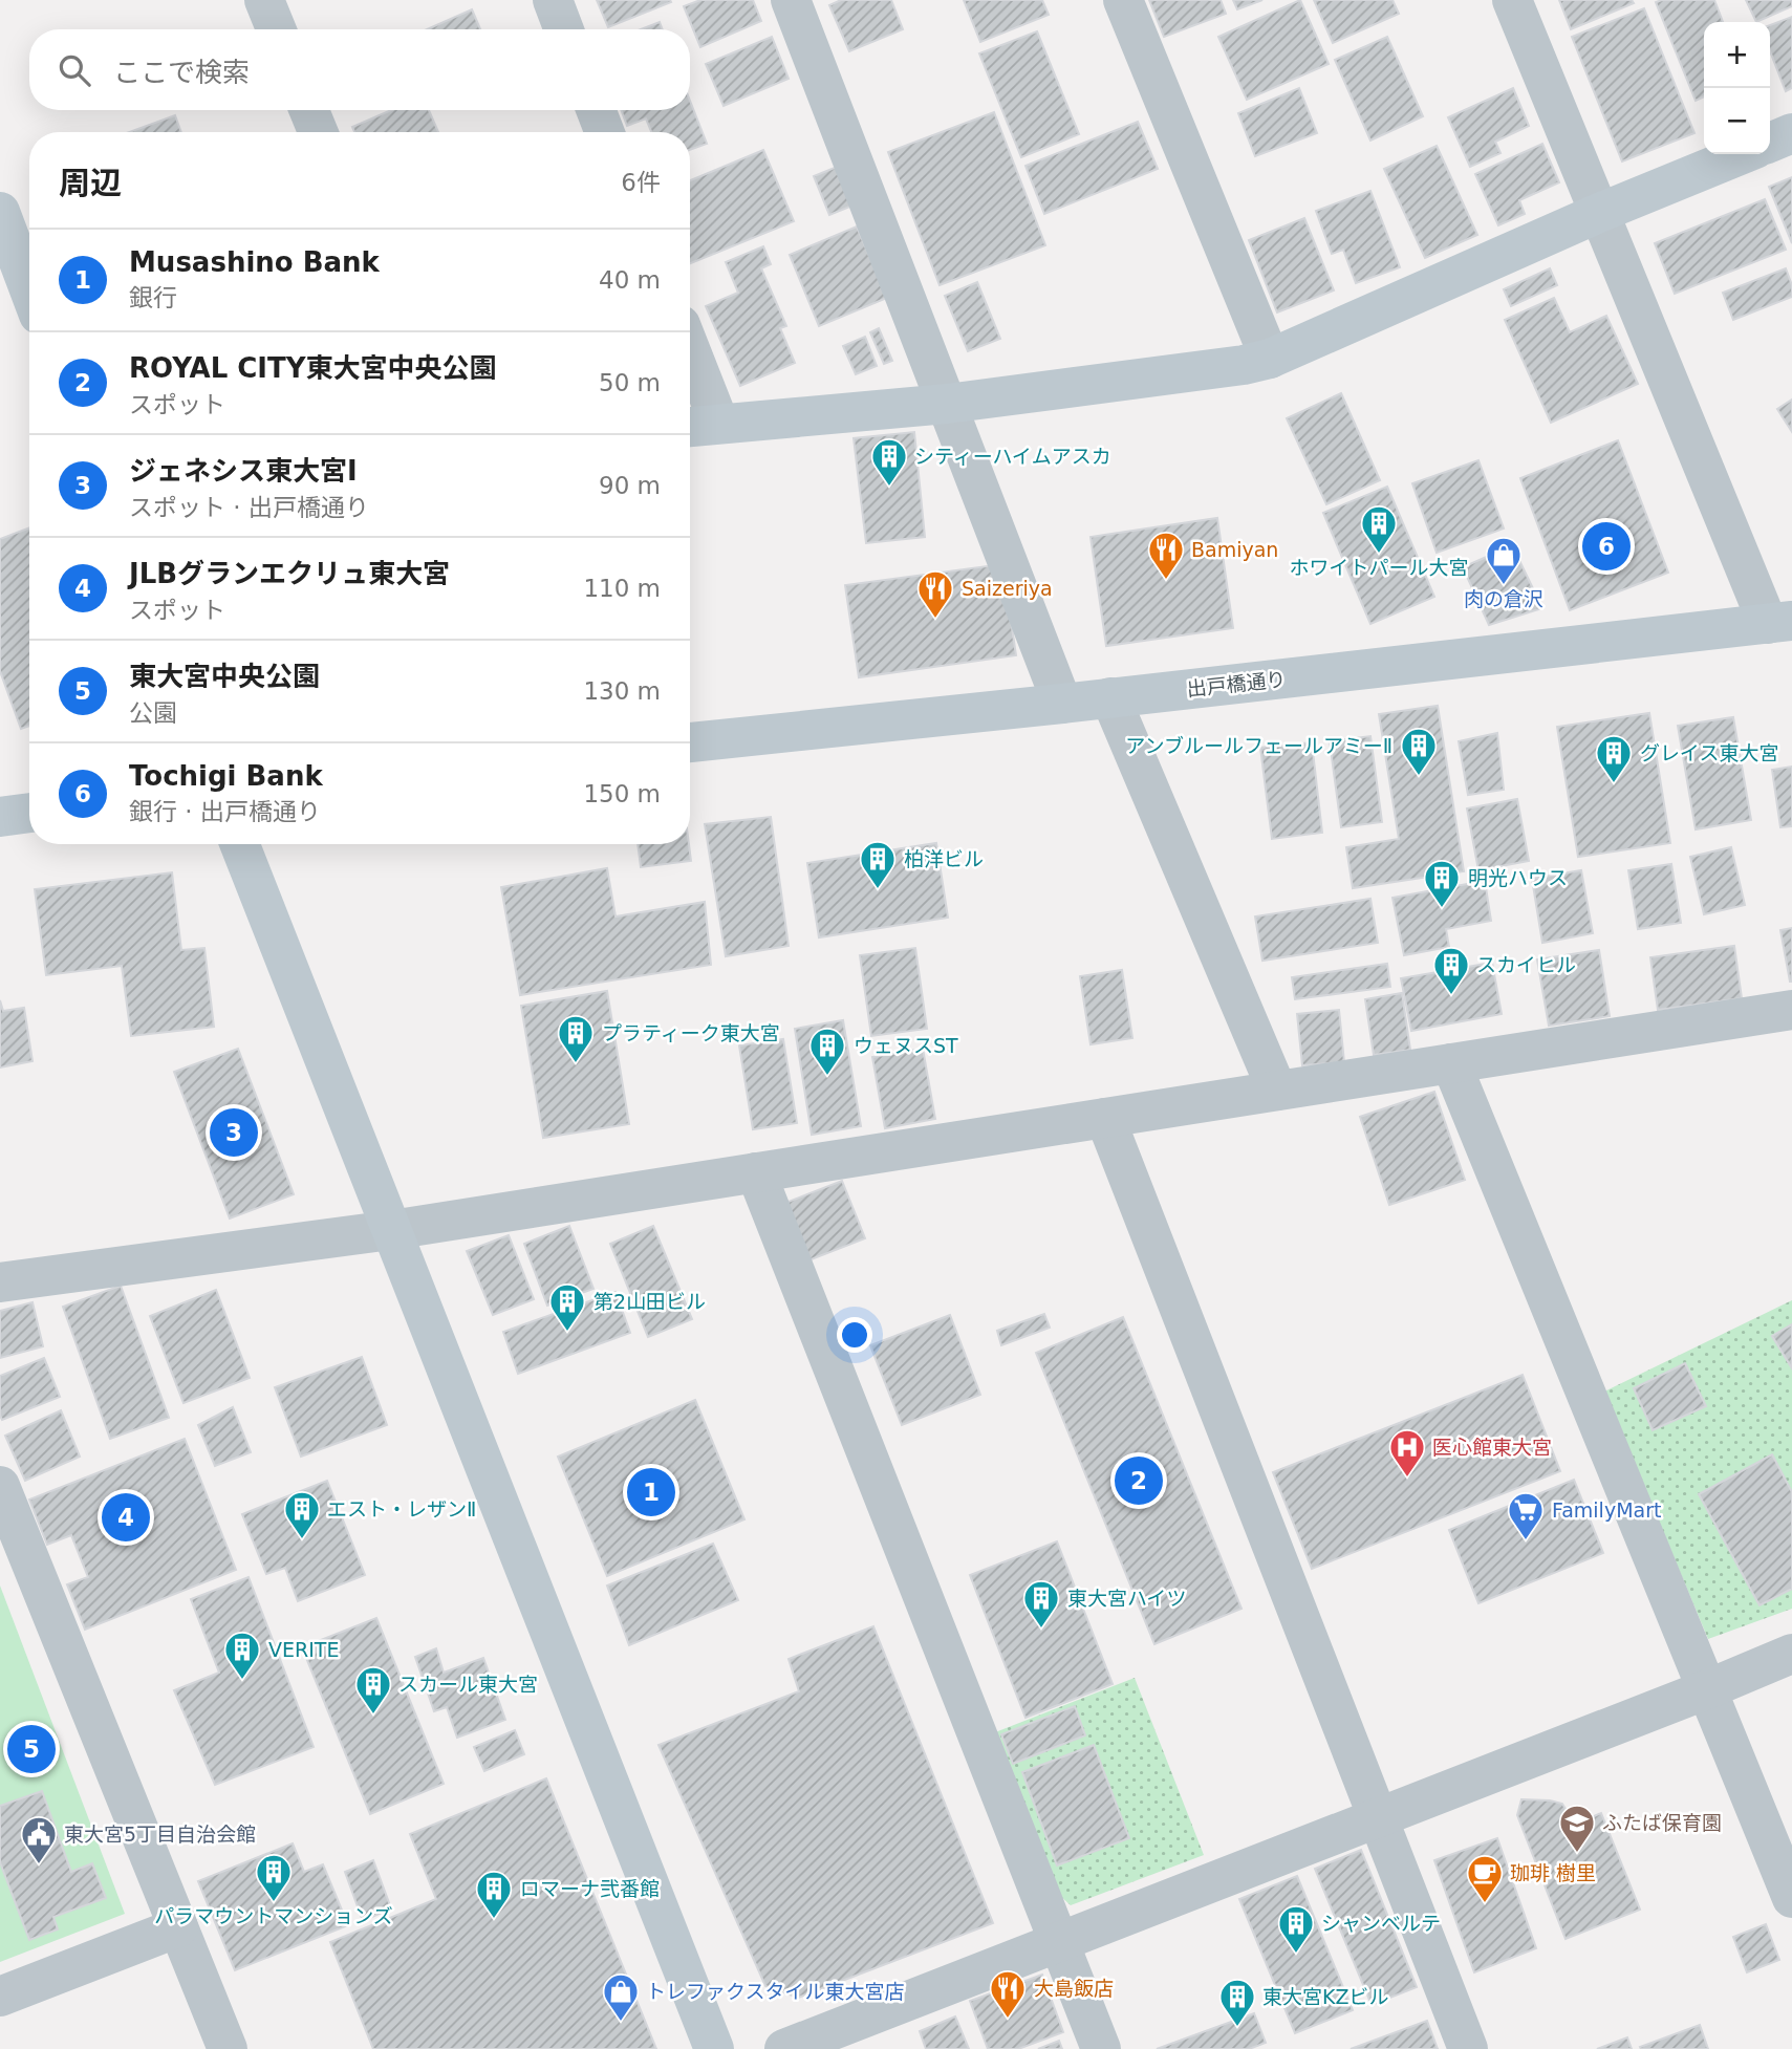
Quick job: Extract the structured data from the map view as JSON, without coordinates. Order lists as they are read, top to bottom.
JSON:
{
  "streets": {
    "street": ["出戸橋通り"]
  },
  "places": {
    "building": [
      "シティーハイムアスカ",
      "ホワイトパール大宮",
      "アンブルールフェールアミーⅡ",
      "グレイス東大宮",
      "柏洋ビル",
      "明光ハウス",
      "スカイヒル",
      "プラティーク東大宮",
      "ウェヌスST",
      "第2山田ビル",
      "エスト・レザンⅡ",
      "東大宮ハイツ",
      "VERITE",
      "スカール東大宮",
      "パラマウントマンションズ",
      "ロマーナ弐番館",
      "シャンベルテ",
      "東大宮KZビル"
    ],
    "restaurant": ["Bamiyan", "Saizeriya", "大島飯店"],
    "shop": ["肉の倉沢", "トレファクスタイル東大宮店"],
    "hospital": ["医心館東大宮"],
    "supermarket": ["FamilyMart"],
    "school or university": ["ふたば保育園"],
    "public building": ["東大宮5丁目自治会館"],
    "cafe": ["珈琲 樹里"]
  },
  "page": {
    "map_buttons": ["+", "−"],
    "search": "ここで検索",
    "heading": ["周辺", "6件"],
    "list": [
      {
        "mark": "1",
        "name": "Musashino Bank",
        "note": "銀行",
        "value": "40 m"
      },
      {
        "mark": "2",
        "name": "ROYAL CITY東大宮中央公園",
        "note": "スポット",
        "value": "50 m"
      },
      {
        "mark": "3",
        "name": "ジェネシス東大宮Ⅰ",
        "note": "スポット · 出戸橋通り",
        "value": "90 m"
      },
      {
        "mark": "4",
        "name": "JLBグランエクリュ東大宮",
        "note": "スポット",
        "value": "110 m"
      },
      {
        "mark": "5",
        "name": "東大宮中央公園",
        "note": "公園",
        "value": "130 m"
      },
      {
        "mark": "6",
        "name": "Tochigi Bank",
        "note": "銀行 · 出戸橋通り",
        "value": "150 m"
      }
    ],
    "pins": [
      "6",
      "3",
      "2",
      "1",
      "4",
      "5"
    ]
  }
}
